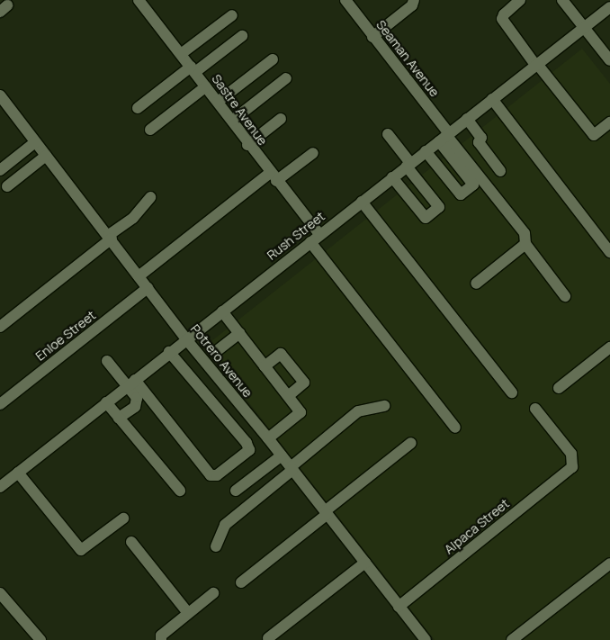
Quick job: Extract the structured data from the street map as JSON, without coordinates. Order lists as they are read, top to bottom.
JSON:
{
  "streets": {
    "street": [
      "Seaman Avenue",
      "Sastre Avenue",
      "Rush Street",
      "Enloe Street",
      "Potrero Avenue",
      "Alpaca Street"
    ]
  },
  "crossings": [
    ["Seaman Avenue", "Rush Street"],
    ["Sastre Avenue", "Rush Street"],
    ["Rush Street", "Potrero Avenue"],
    ["Enloe Street", "Potrero Avenue"],
    ["Potrero Avenue", "Alpaca Street"]
  ]
}
